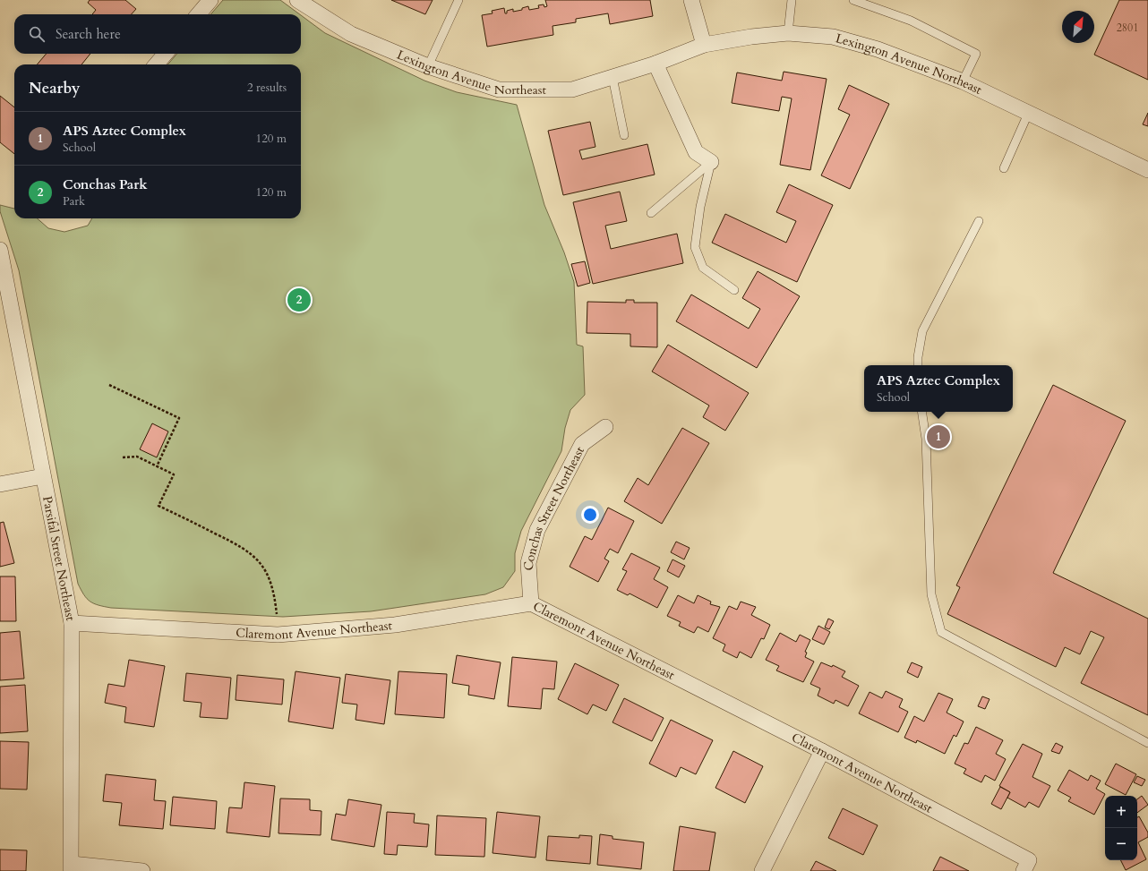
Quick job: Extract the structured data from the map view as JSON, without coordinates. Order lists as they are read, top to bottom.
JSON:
{
  "streets": {
    "street": [
      "Lexington Avenue Northeast",
      "Conchas Street Northeast",
      "Parsifal Street Northeast",
      "Claremont Avenue Northeast"
    ]
  },
  "crossings": [
    ["Conchas Street Northeast", "Claremont Avenue Northeast"],
    ["Parsifal Street Northeast", "Claremont Avenue Northeast"]
  ],
  "house_numbers": ["2801"],
  "north": "top right",
  "page": {
    "search": "Search here",
    "heading": ["Nearby", "2 results"],
    "list": [
      {
        "mark": "1",
        "name": "APS Aztec Complex",
        "note": "School",
        "value": "120 m"
      },
      {
        "mark": "2",
        "name": "Conchas Park",
        "note": "Park",
        "value": "120 m"
      }
    ],
    "pins": ["2", "1"],
    "popup": ["APS Aztec Complex", "School"],
    "map_buttons": ["+", "−"]
  }
}
